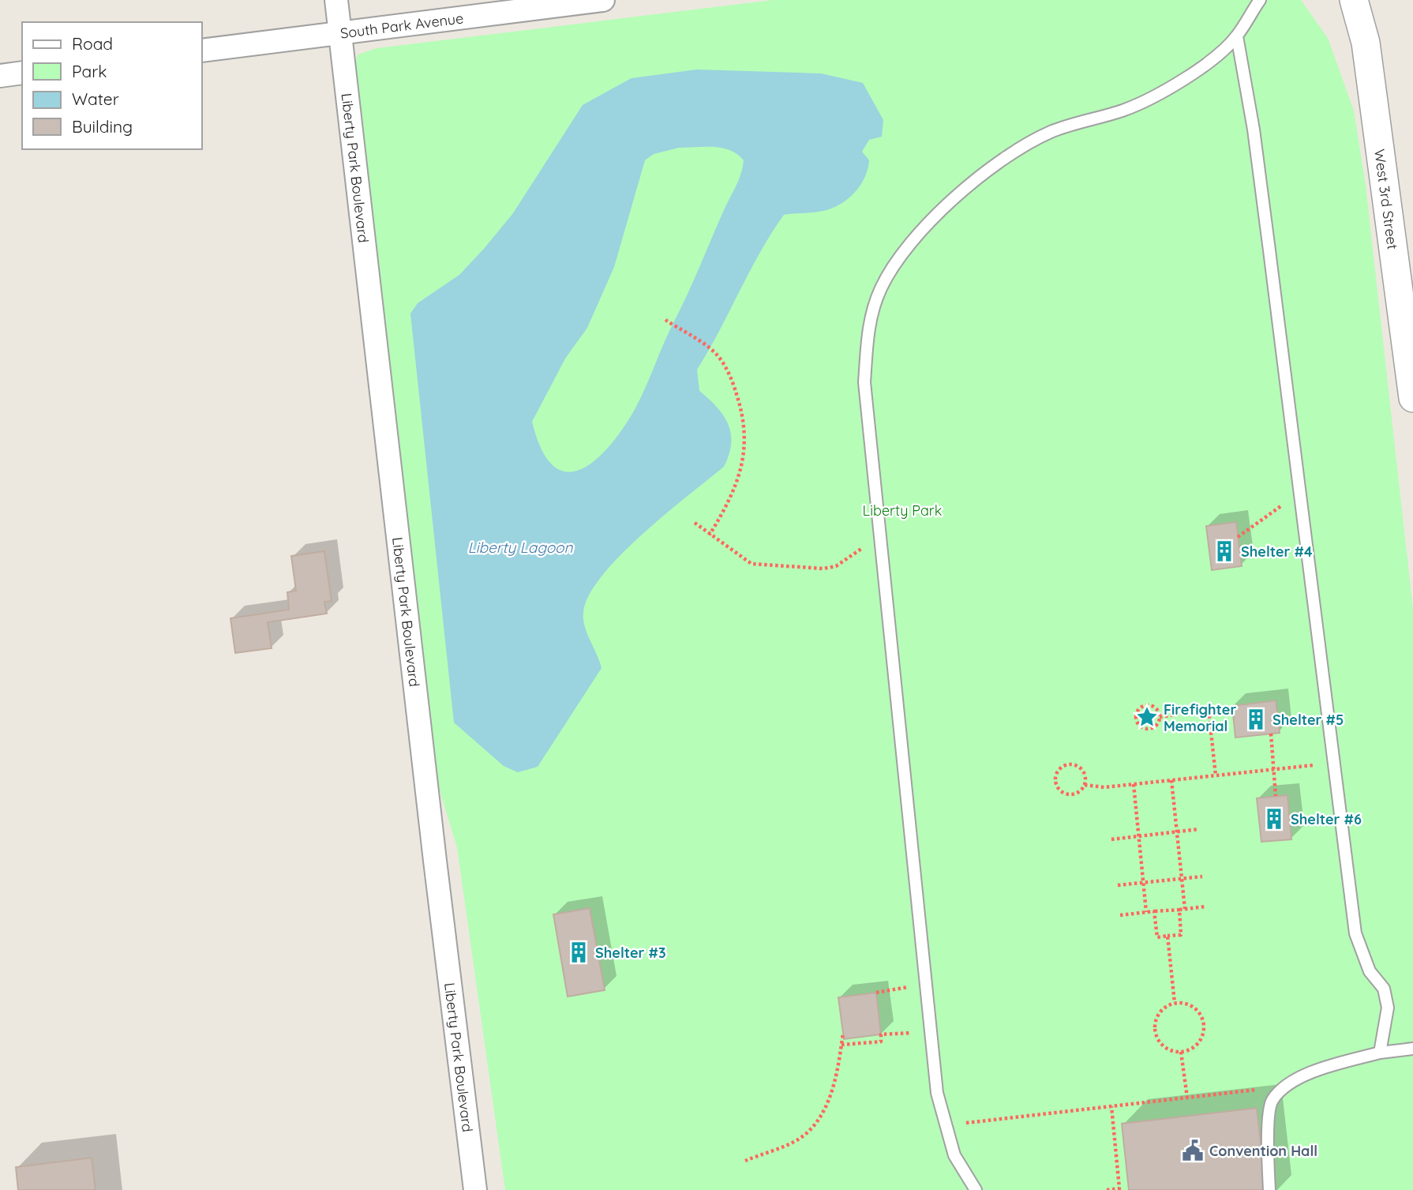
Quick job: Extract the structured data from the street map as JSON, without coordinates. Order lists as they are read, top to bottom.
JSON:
{
  "streets": {
    "street": ["South Park Avenue", "Liberty Park Boulevard", "West 3rd Street"]
  },
  "crossings": [
    ["South Park Avenue", "Liberty Park Boulevard"]
  ],
  "water": ["Liberty Lagoon"],
  "parks": ["Liberty Park"],
  "places": {
    "building": [
      "Shelter #4",
      "Shelter #5",
      "Shelter #6",
      "Shelter #3"
    ],
    "place": ["Firefighter Memorial"],
    "public building": ["Convention Hall"]
  },
  "legend": [
    "Road",
    "Park",
    "Water",
    "Building"
  ]
}
